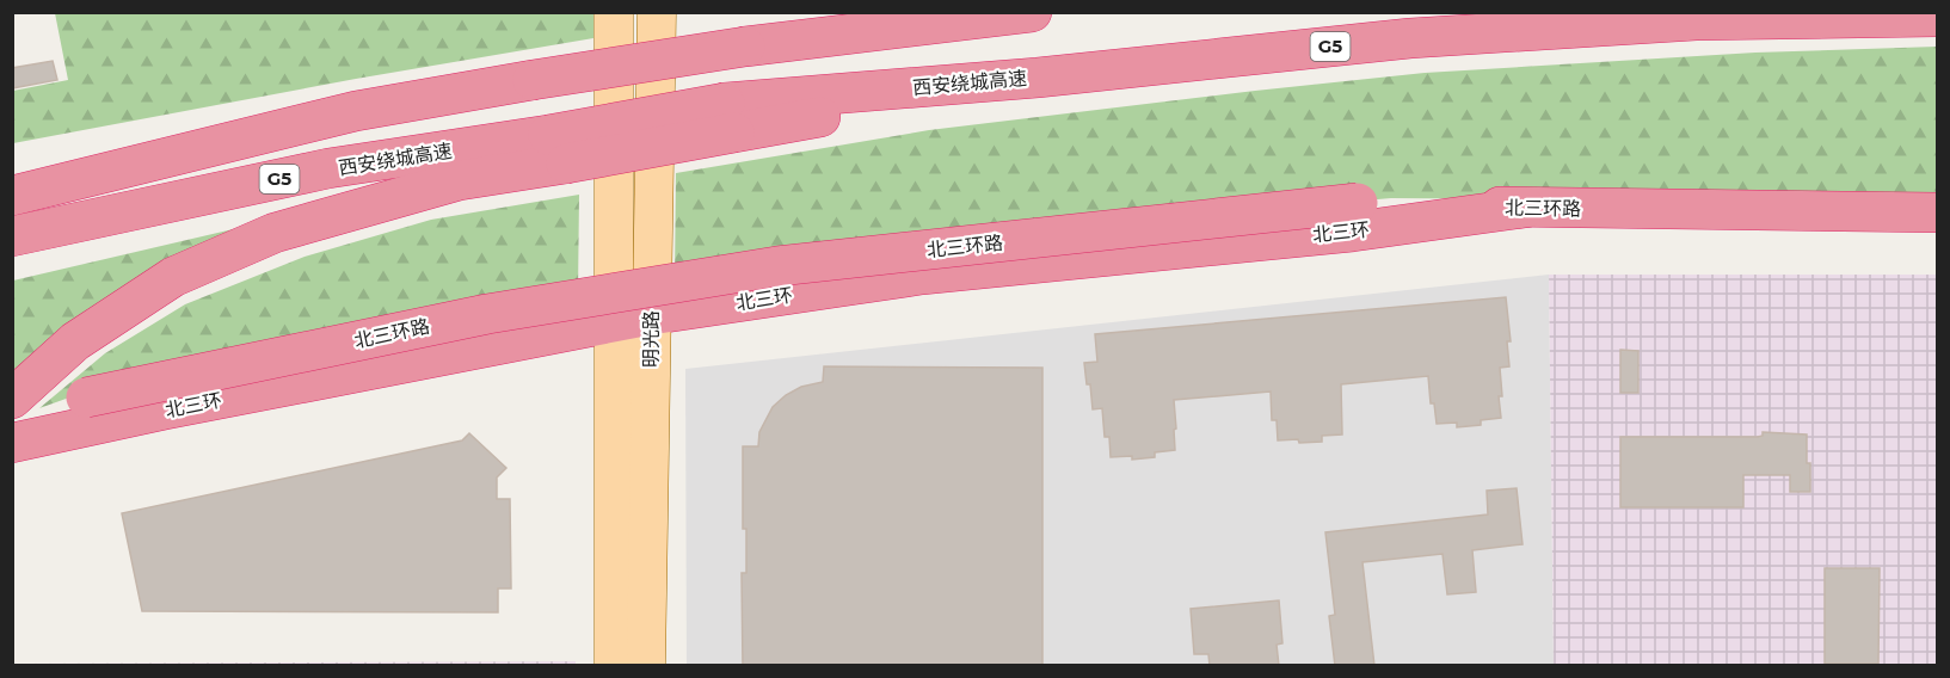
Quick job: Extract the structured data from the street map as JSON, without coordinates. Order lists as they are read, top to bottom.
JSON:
{
  "streets": {
    "highway": [
      "G5",
      "西安绕城高速",
      "北三环路",
      "北三环"
    ],
    "main road": ["明光路"]
  },
  "crossings": [
    ["北三环路", "北三环"],
    ["北三环", "明光路"]
  ]
}
